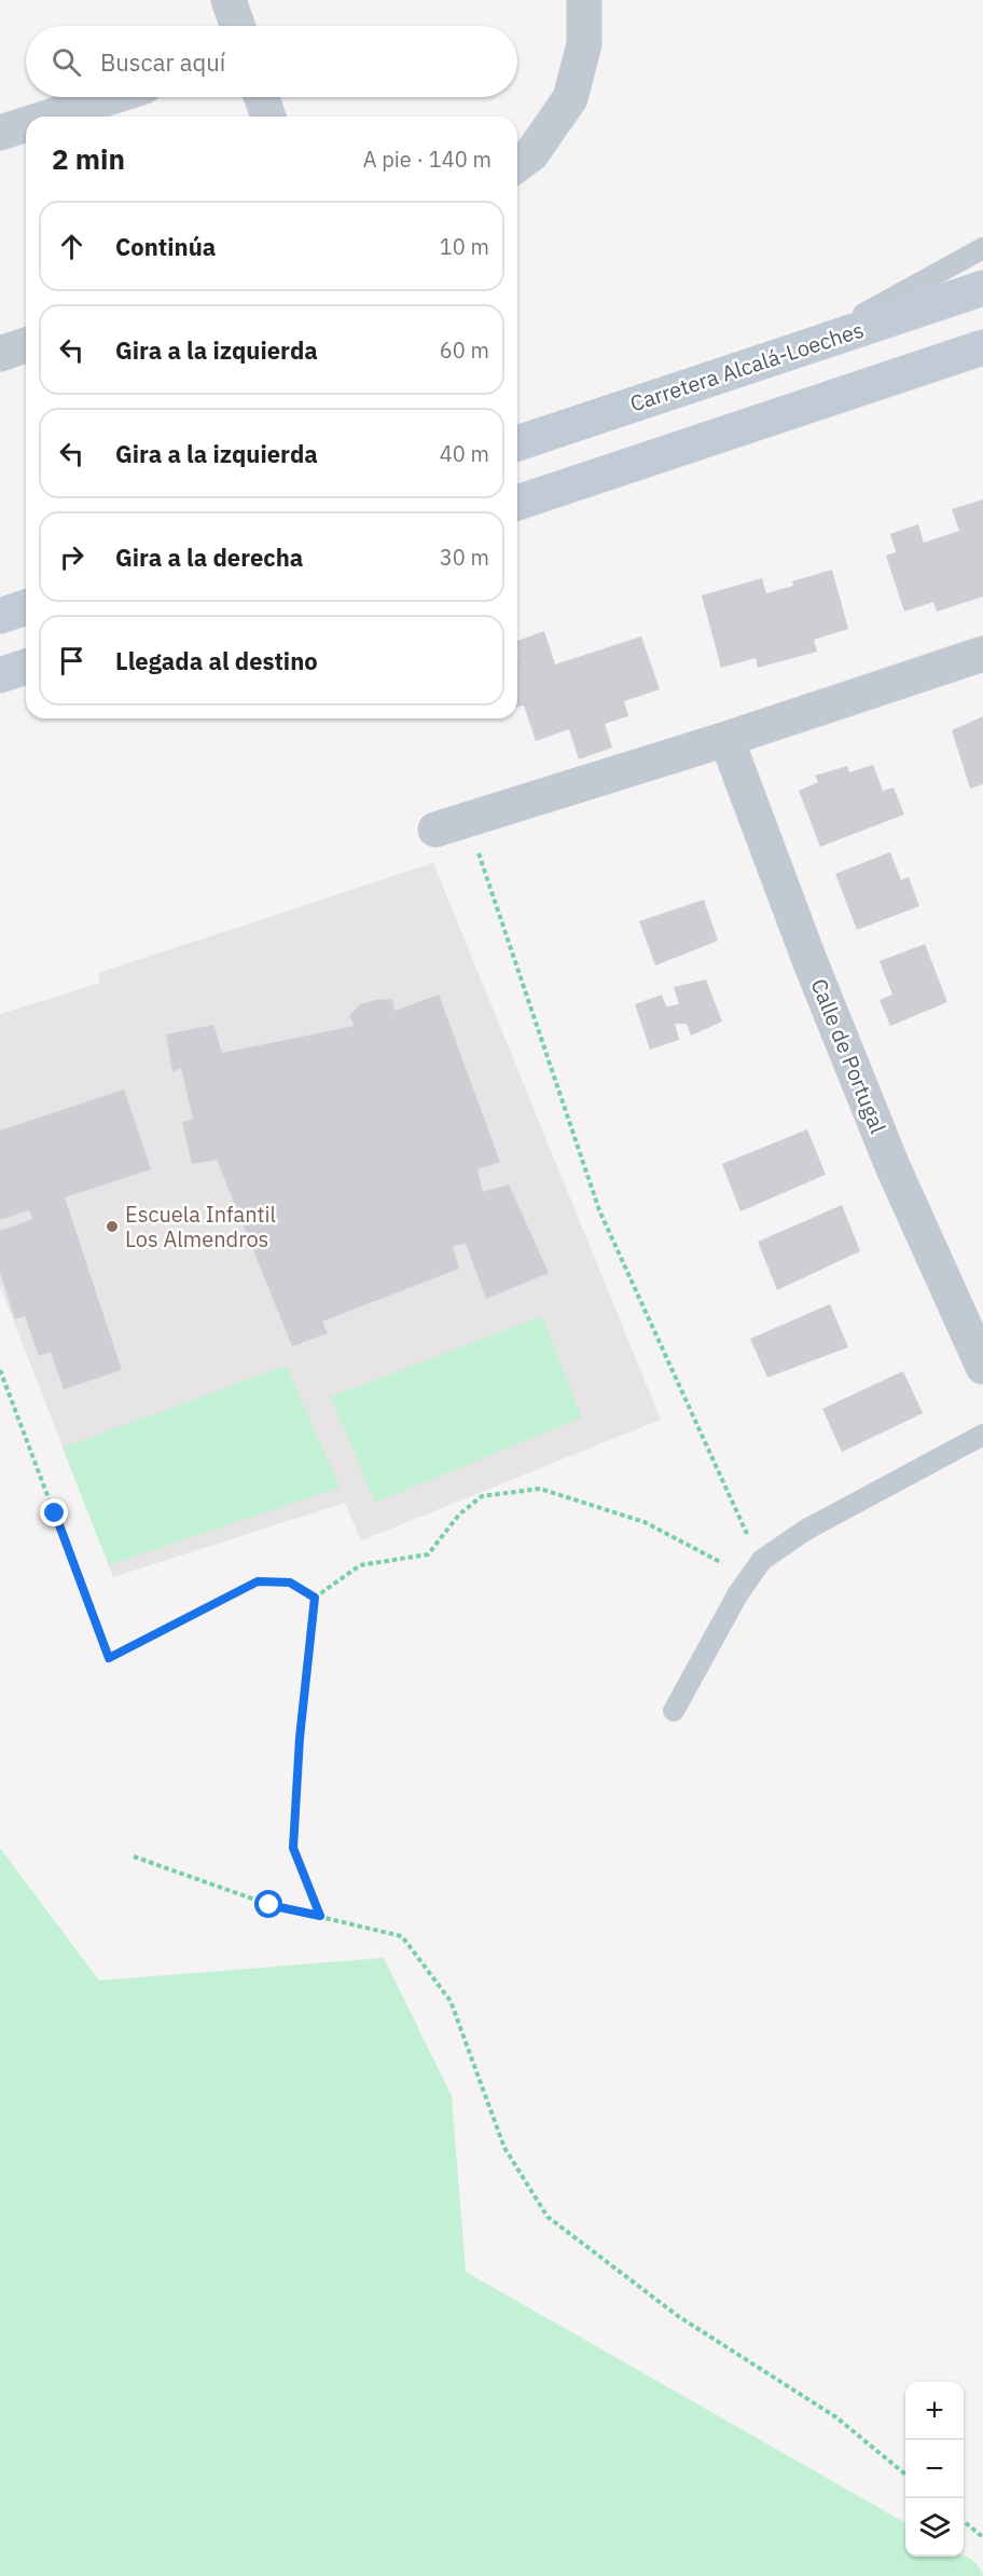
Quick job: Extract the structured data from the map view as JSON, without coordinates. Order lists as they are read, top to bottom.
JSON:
{
  "streets": {
    "main road": ["Carretera Alcalá-Loeches"],
    "street": ["Calle de Portugal"]
  },
  "places": ["Escuela Infantil Los Almendros"],
  "page": {
    "search": "Buscar aquí",
    "heading": ["2 min", "A pie · 140 m"],
    "list": [
      ["Continúa", "10 m"],
      ["Gira a la izquierda", "60 m"],
      ["Gira a la izquierda", "40 m"],
      ["Gira a la derecha", "30 m"],
      "Llegada al destino"
    ],
    "map_buttons": ["+", "−"]
  }
}
